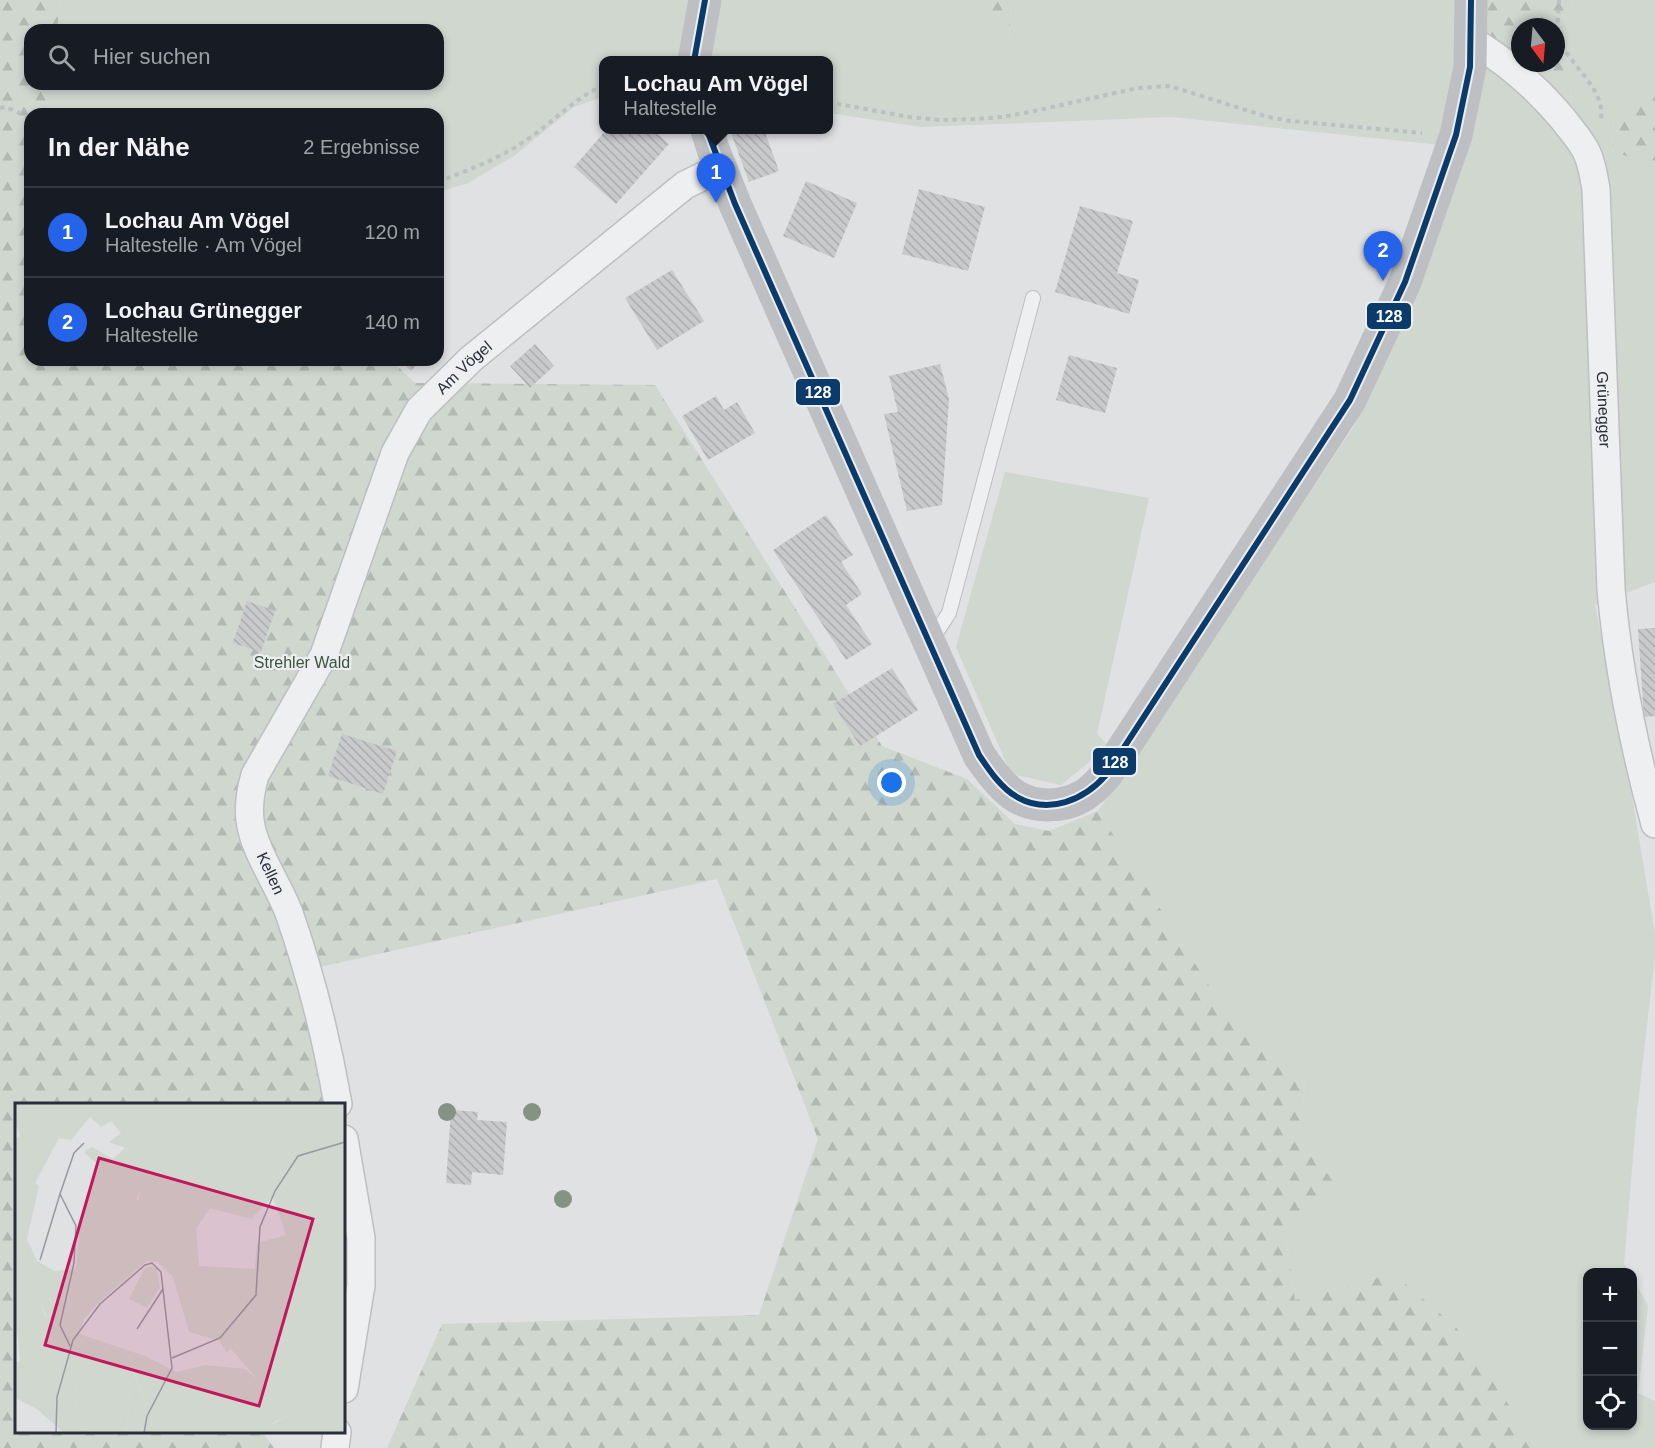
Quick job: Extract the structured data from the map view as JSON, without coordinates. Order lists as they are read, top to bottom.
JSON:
{
  "streets": {
    "street": ["Am Vögel", "Grünegger", "Kellen"]
  },
  "crossings": [
    ["Am Vögel", "Kellen"]
  ],
  "parks": ["Strehler Wald"],
  "lines": ["transit line 128"],
  "north": "bottom",
  "page": {
    "search": "Hier suchen",
    "popup": ["Lochau Am Vögel", "Haltestelle"],
    "heading": ["In der Nähe", "2 Ergebnisse"],
    "pins": ["1", "2"],
    "list": [
      {
        "mark": "1",
        "name": "Lochau Am Vögel",
        "note": "Haltestelle · Am Vögel",
        "value": "120 m"
      },
      {
        "mark": "2",
        "name": "Lochau Grünegger",
        "note": "Haltestelle",
        "value": "140 m"
      }
    ],
    "map_buttons": ["+", "−"]
  }
}
